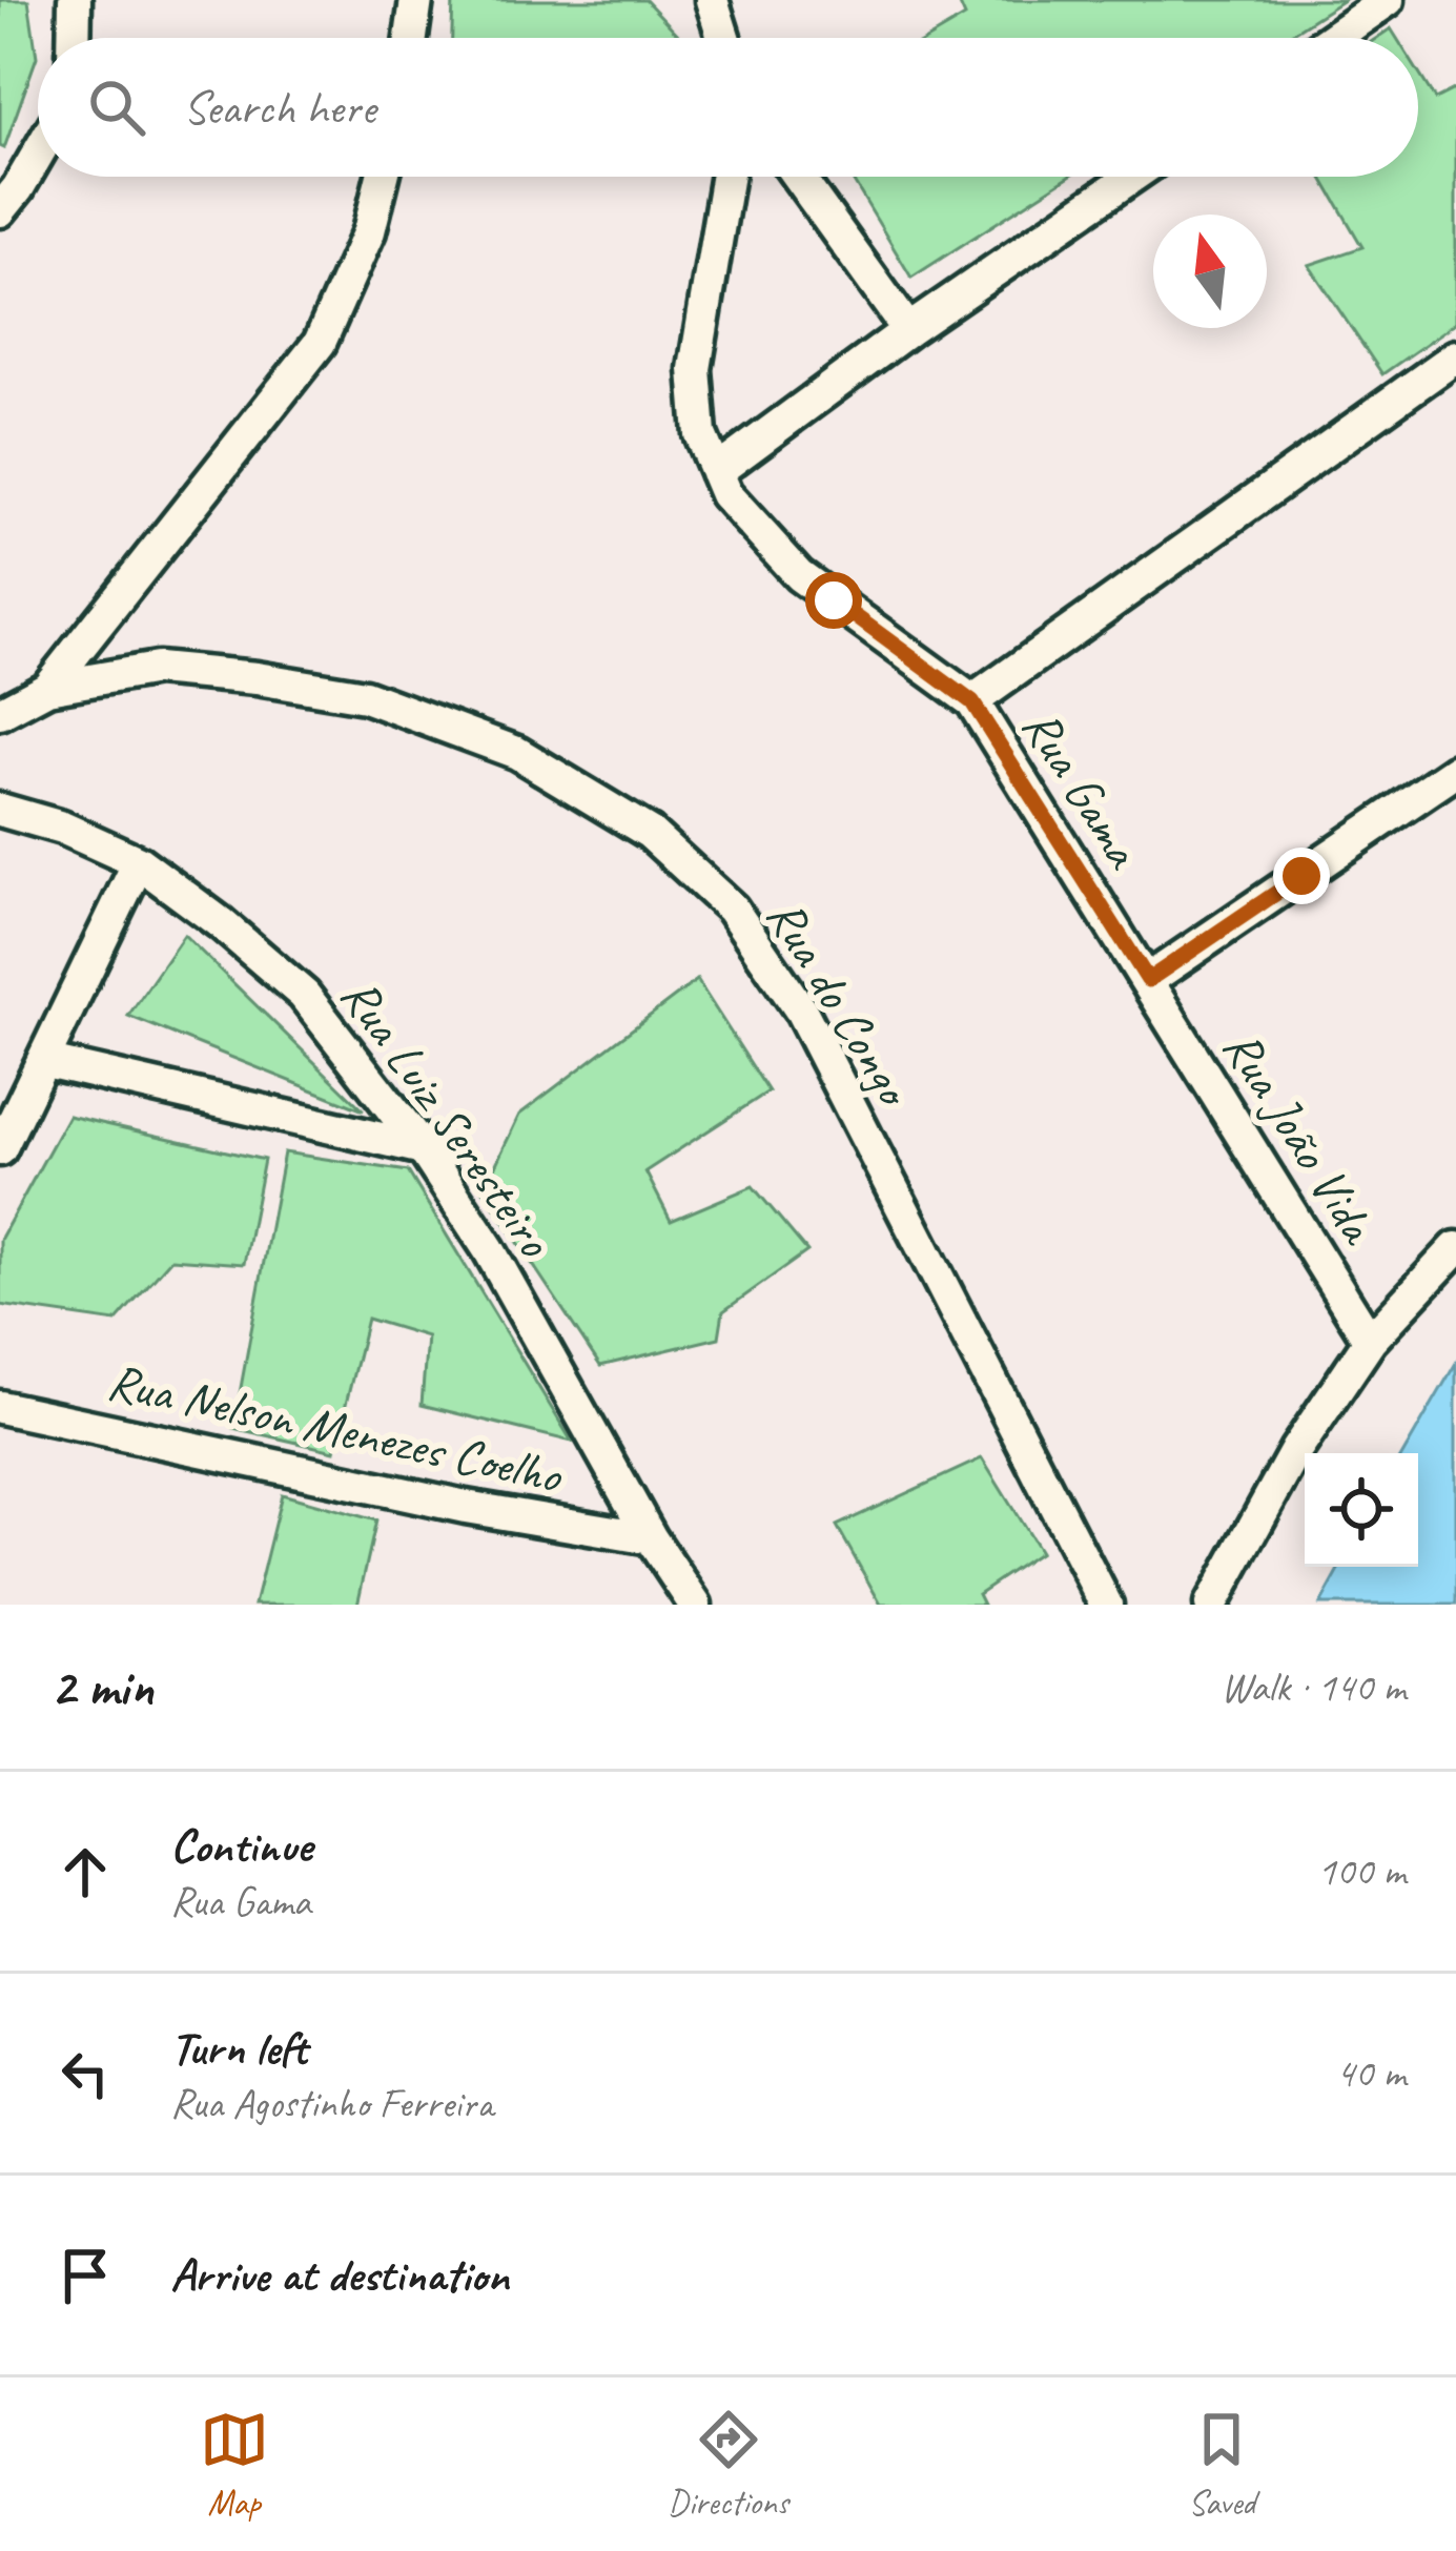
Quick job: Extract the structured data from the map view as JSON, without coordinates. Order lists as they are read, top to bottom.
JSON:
{
  "streets": {
    "street": [
      "Rua Gama",
      "Rua do Congo",
      "Rua Luiz Seresteiro",
      "Rua João Vida",
      "Rua Nelson Menezes Coelho"
    ]
  },
  "crossings": [
    ["Rua Gama", "Rua João Vida"],
    ["Rua Luiz Seresteiro", "Rua Nelson Menezes Coelho"]
  ],
  "north": "top",
  "page": {
    "search": "Search here",
    "heading": ["2 min", "Walk · 140 m"],
    "list": [
      ["Continue", "Rua Gama", "100 m"],
      ["Turn left", "Rua Agostinho Ferreira", "40 m"],
      "Arrive at destination"
    ],
    "nav": ["Map", "Directions", "Saved"]
  }
}
